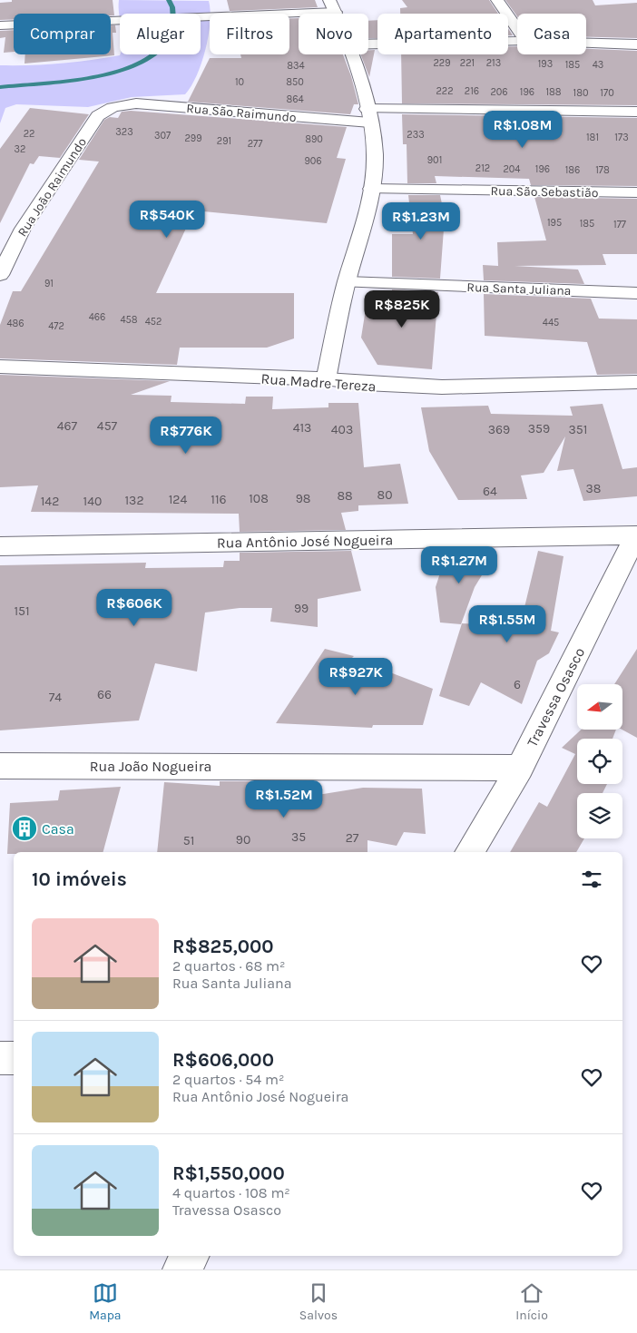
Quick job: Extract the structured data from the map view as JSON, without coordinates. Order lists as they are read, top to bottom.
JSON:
{
  "streets": {
    "street": [
      "Rua São Raimundo",
      "Rua João Raimundo",
      "Rua São Sebastião",
      "Rua Santa Juliana",
      "Rua Madre Tereza",
      "Rua Antônio José Nogueira",
      "Travessa Osasco",
      "Rua João Nogueira"
    ]
  },
  "crossings": [
    ["Rua São Raimundo", "Rua João Raimundo"],
    ["Rua Antônio José Nogueira", "Travessa Osasco"],
    ["Travessa Osasco", "Rua João Nogueira"]
  ],
  "places": {
    "building": ["Casa"]
  },
  "house_numbers": [
    "229",
    "221",
    "213",
    "193",
    "185",
    "43",
    "834",
    "10",
    "850",
    "222",
    "216",
    "206",
    "196",
    "188",
    "180",
    "170",
    "864",
    "323",
    "22",
    "233",
    "307",
    "181",
    "173",
    "299",
    "890",
    "291",
    "277",
    "32",
    "901",
    "906",
    "212",
    "204",
    "196",
    "186",
    "178",
    "195",
    "185",
    "177",
    "91",
    "466",
    "458",
    "452",
    "445",
    "486",
    "472",
    "467",
    "457",
    "413",
    "359",
    "403",
    "369",
    "351",
    "38",
    "64",
    "80",
    "88",
    "108",
    "98",
    "124",
    "116",
    "132",
    "142",
    "140",
    "99",
    "151",
    "6",
    "66",
    "74",
    "35",
    "27",
    "90",
    "51"
  ],
  "north": "left",
  "page": {
    "chip": [
      "Comprar",
      "Alugar",
      "Filtros",
      "Novo",
      "Apartamento",
      "Casa"
    ],
    "price": [
      "R$1.08M",
      "R$540K",
      "R$1.23M",
      "R$825K",
      "R$776K",
      "R$1.27M",
      "R$606K",
      "R$1.55M",
      "R$927K",
      "R$1.52M"
    ],
    "heading": "10 imóveis",
    "list": [
      {
        "name": "R$825,000",
        "note": "2 quartos · 68 m² · Rua Santa Juliana"
      },
      {
        "name": "R$606,000",
        "note": "2 quartos · 54 m² · Rua Antônio José Nogueira"
      },
      {
        "name": "R$1,550,000",
        "note": "4 quartos · 108 m² · Travessa Osasco"
      }
    ],
    "tabs": ["Mapa", "Salvos", "Início"]
  }
}
